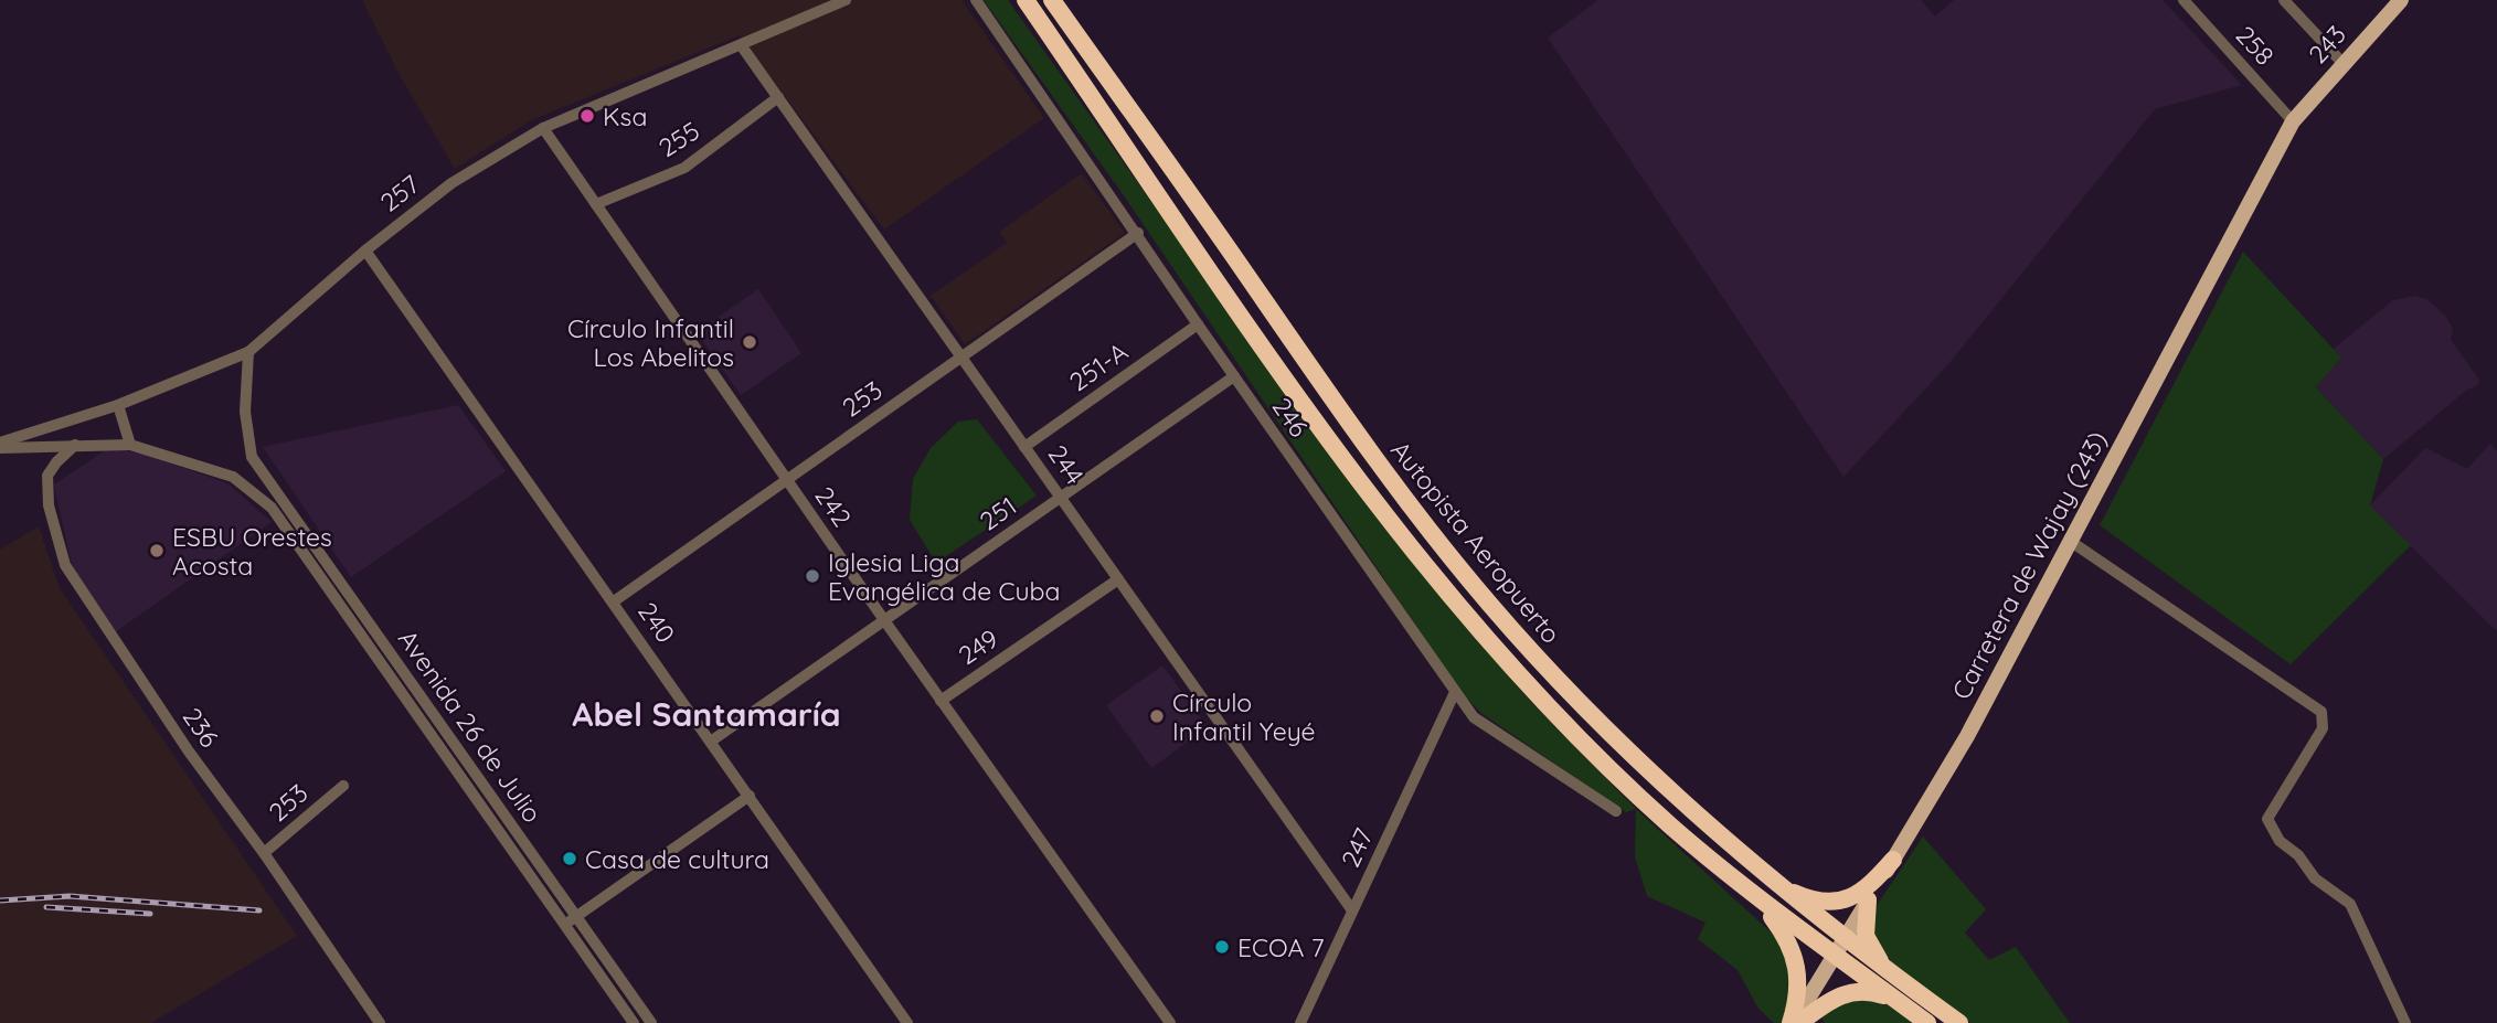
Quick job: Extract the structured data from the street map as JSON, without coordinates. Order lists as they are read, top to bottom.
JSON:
{
  "streets": {
    "highway": ["Autopista Aeropuerto"],
    "main road": ["243", "Carretera de Wajay (243)"],
    "street": [
      "258",
      "255",
      "257",
      "251-A",
      "253",
      "246",
      "244",
      "242",
      "251",
      "240",
      "249",
      "Avenida 26 de Julio",
      "236",
      "247"
    ]
  },
  "crossings": [
    ["243", "258"],
    ["243", "Carretera de Wajay (243)"],
    ["258", "Carretera de Wajay (243)"],
    ["255", "244"],
    ["255", "242"],
    ["257", "244"],
    ["257", "242"],
    ["257", "240"],
    ["257", "Avenida 26 de Julio"],
    ["257", "236"],
    ["251-A", "246"],
    ["251-A", "244"],
    ["253", "246"],
    ["253", "244"],
    ["253", "242"],
    ["253", "240"],
    ["253", "236"],
    ["246", "251"],
    ["246", "247"],
    ["244", "251"],
    ["244", "249"],
    ["244", "247"],
    ["242", "251"],
    ["242", "249"],
    ["251", "240"],
    ["Autopista Aeropuerto", "Carretera de Wajay (243)"]
  ],
  "districts": ["Abel Santamaría"],
  "places": [
    "Ksa",
    "Círculo Infantil Los Abelitos",
    "ESBU Orestes Acosta",
    "Iglesia Liga Evangélica de Cuba",
    "Círculo Infantil Yeyé",
    "Casa de cultura",
    "ECOA 7"
  ]
}
